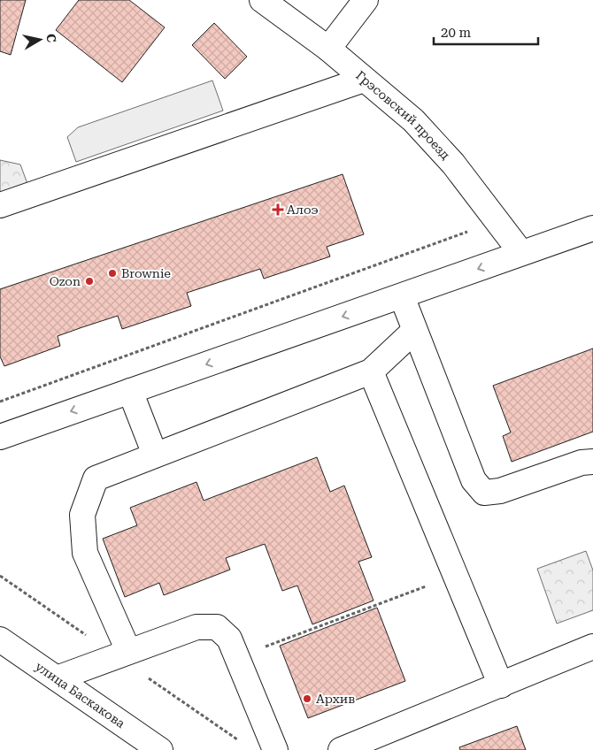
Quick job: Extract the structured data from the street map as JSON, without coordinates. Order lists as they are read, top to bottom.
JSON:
{
  "streets": {
    "street": ["Грэсовский проезд", "улица Баскакова"]
  },
  "places": {
    "health": ["Алоэ"],
    "other": ["Brownie", "Ozon", "Архив"]
  },
  "scale_bar": "20 m",
  "north": "right"
}
